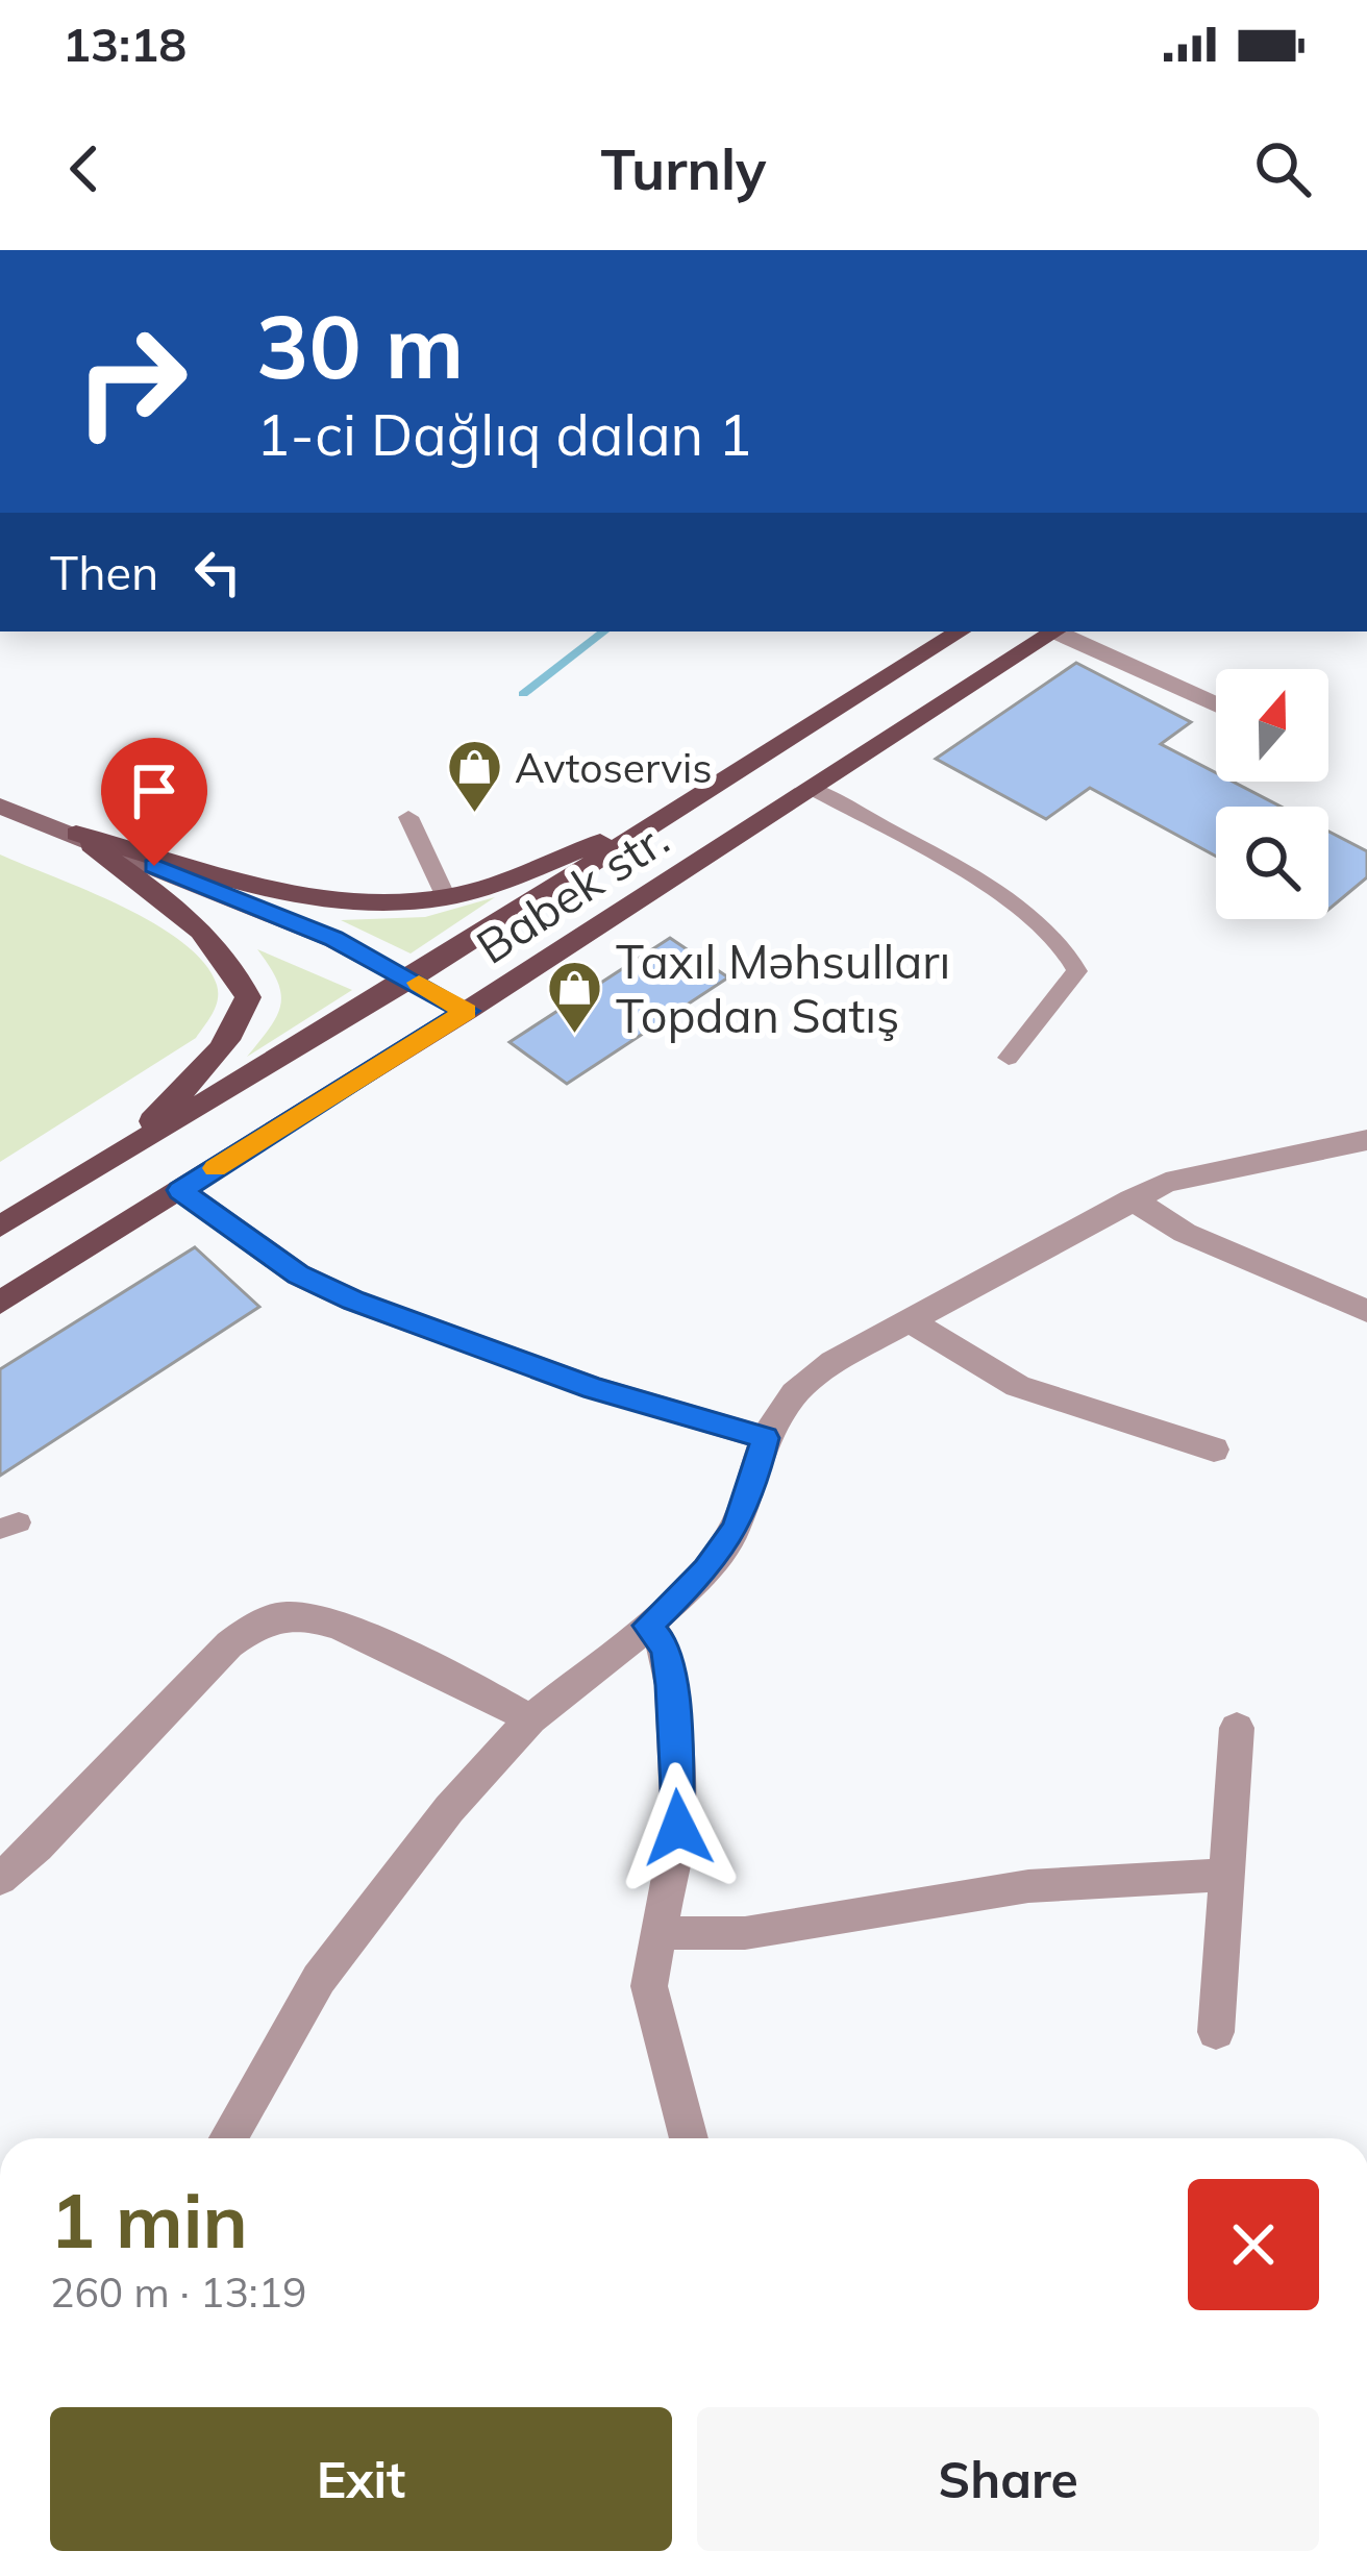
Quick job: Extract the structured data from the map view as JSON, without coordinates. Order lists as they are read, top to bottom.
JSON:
{
  "streets": {
    "main road": ["Babek str."]
  },
  "places": {
    "shop": ["Avtoservis", "Taxıl Məhsulları Topdan Satış"]
  },
  "north": "top",
  "page": {
    "status": "13:18",
    "header": "Turnly",
    "turn": ["30 m", "1-ci Dağlıq dalan 1"],
    "then": "Then",
    "heading": ["1 min", "260 m · 13:19"],
    "buttons": ["Exit", "Share"]
  }
}
